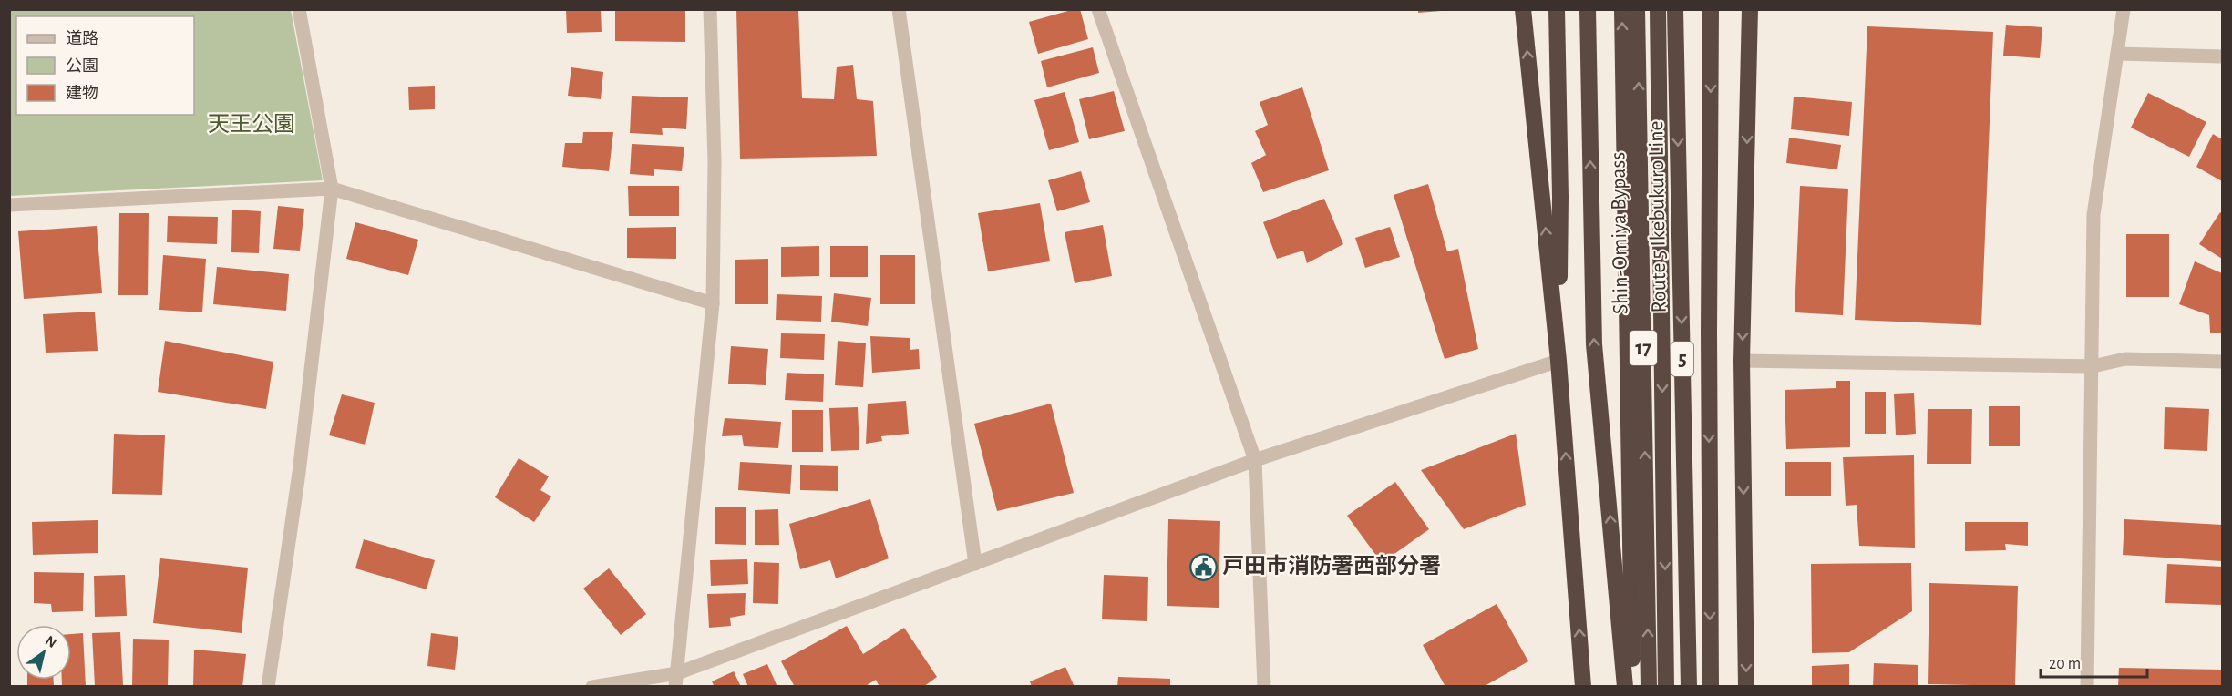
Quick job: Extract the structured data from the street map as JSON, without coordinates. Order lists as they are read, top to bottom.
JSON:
{
  "streets": {
    "highway": [
      "Route 5 Ikebukuro Line",
      "Shin-Omiya Bypass",
      "17",
      "5"
    ]
  },
  "parks": ["天王公園"],
  "places": {
    "public building": ["戸田市消防署西部分署"]
  },
  "legend": ["道路", "公園", "建物"],
  "scale_bar": "20 m",
  "north": "top right"
}
